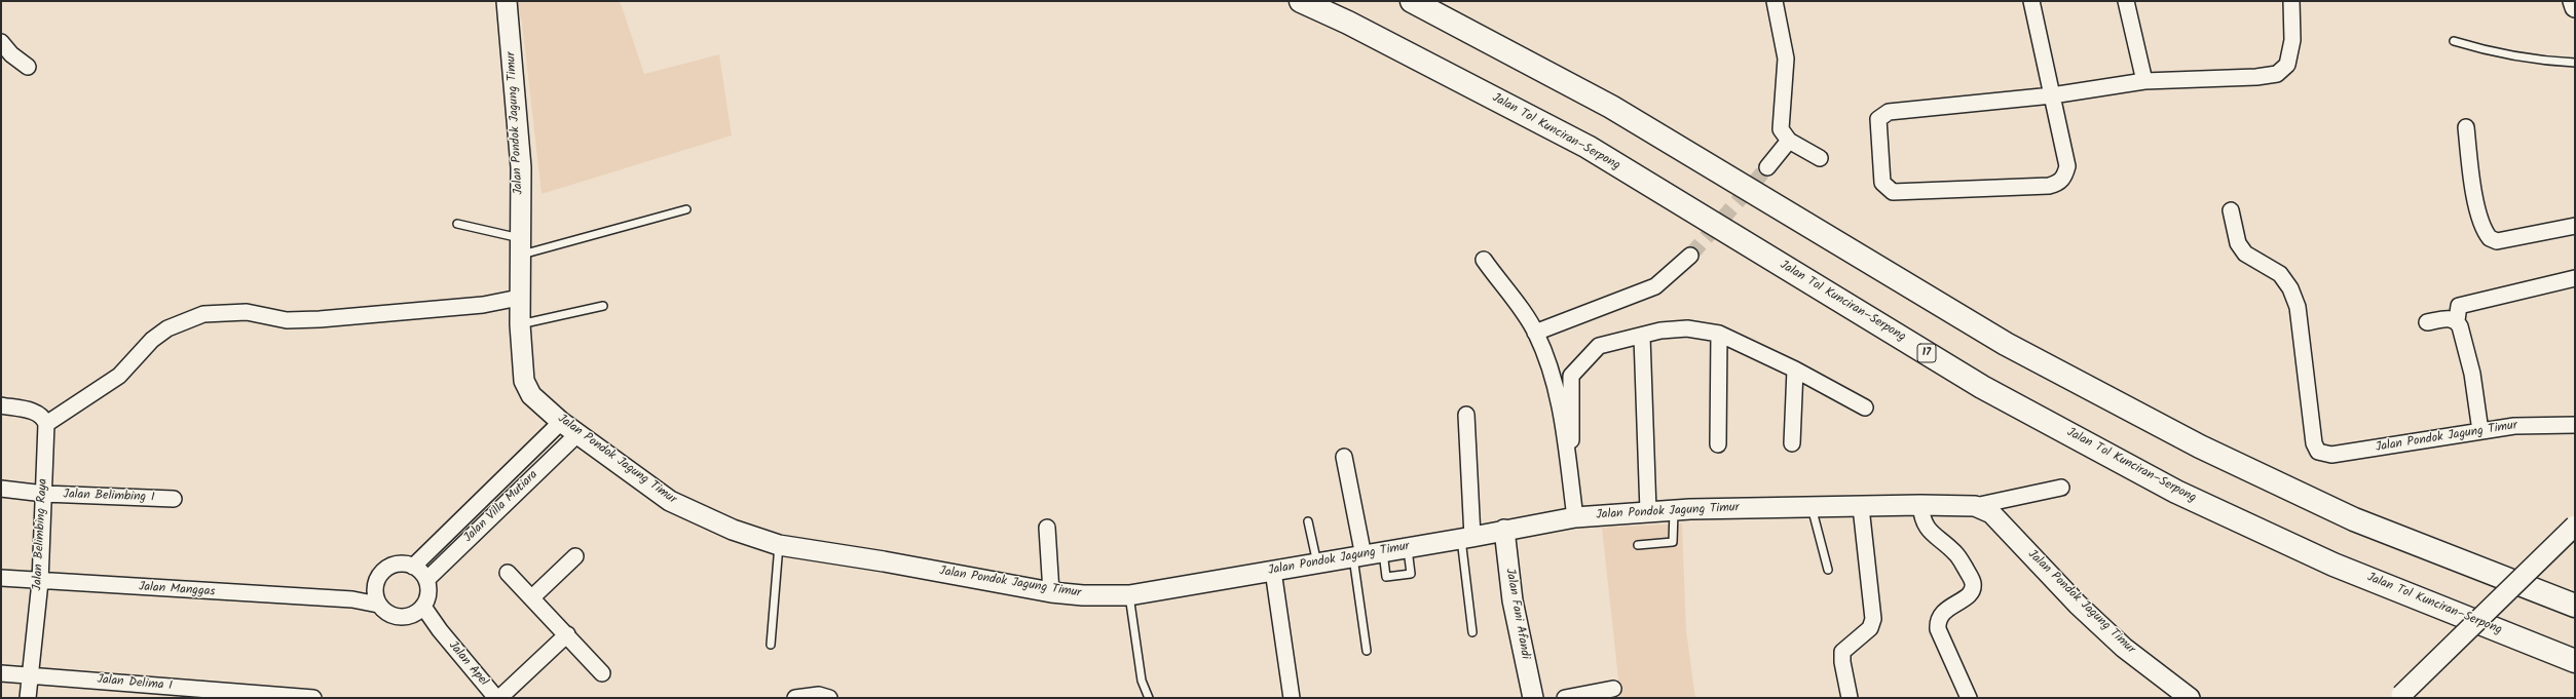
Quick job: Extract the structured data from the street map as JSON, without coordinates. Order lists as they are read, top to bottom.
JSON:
{
  "streets": {
    "highway": ["Jalan Tol Kunciran–Serpong", "17"],
    "street": [
      "Jalan Pondok Jagung Timur",
      "Jalan Belimbing I",
      "Jalan Villa Mutiara",
      "Jalan Belimbing Raya",
      "Jalan Manggas",
      "Jalan Fani Afandi",
      "Jalan Apel",
      "Jalan Delima I"
    ]
  },
  "crossings": [
    ["Jalan Pondok Jagung Timur", "Jalan Villa Mutiara"],
    ["Jalan Pondok Jagung Timur", "Jalan Fani Afandi"],
    ["Jalan Belimbing I", "Jalan Belimbing Raya"],
    ["Jalan Villa Mutiara", "Jalan Manggas"],
    ["Jalan Villa Mutiara", "Jalan Apel"],
    ["Jalan Belimbing Raya", "Jalan Manggas"],
    ["Jalan Belimbing Raya", "Jalan Delima I"],
    ["Jalan Manggas", "Jalan Apel"]
  ]
}
